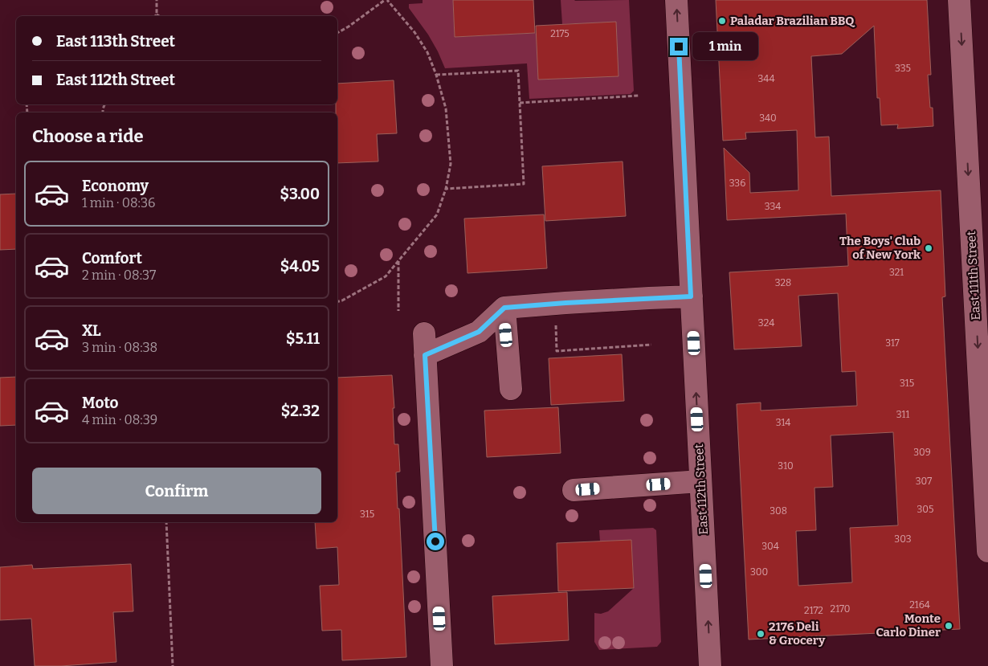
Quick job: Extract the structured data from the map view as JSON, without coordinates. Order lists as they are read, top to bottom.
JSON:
{
  "streets": {
    "street": ["East 111th Street", "East 112th Street"]
  },
  "one_way": ["East 111th Street", "East 112th Street"],
  "places": [
    "Paladar Brazilian BBQ",
    "The Boys' Club of New York",
    "Monte Carlo Diner",
    "2176 Deli & Grocery"
  ],
  "house_numbers": [
    "2175",
    "335",
    "344",
    "340",
    "336",
    "334",
    "321",
    "328",
    "324",
    "317",
    "315",
    "311",
    "314",
    "309",
    "310",
    "307",
    "305",
    "308",
    "315",
    "303",
    "304",
    "300",
    "2164",
    "2170",
    "2172"
  ],
  "page": {
    "banner": ["East 113th Street", "East 112th Street"],
    "bubble": "1 min",
    "heading": "Choose a ride",
    "list": [
      {
        "name": "Economy",
        "note": "1 min · 08:36",
        "value": "$3.00"
      },
      {
        "name": "Comfort",
        "note": "2 min · 08:37",
        "value": "$4.05"
      },
      {
        "name": "XL",
        "note": "3 min · 08:38",
        "value": "$5.11"
      },
      {
        "name": "Moto",
        "note": "4 min · 08:39",
        "value": "$2.32"
      }
    ],
    "buttons": "Confirm"
  }
}
